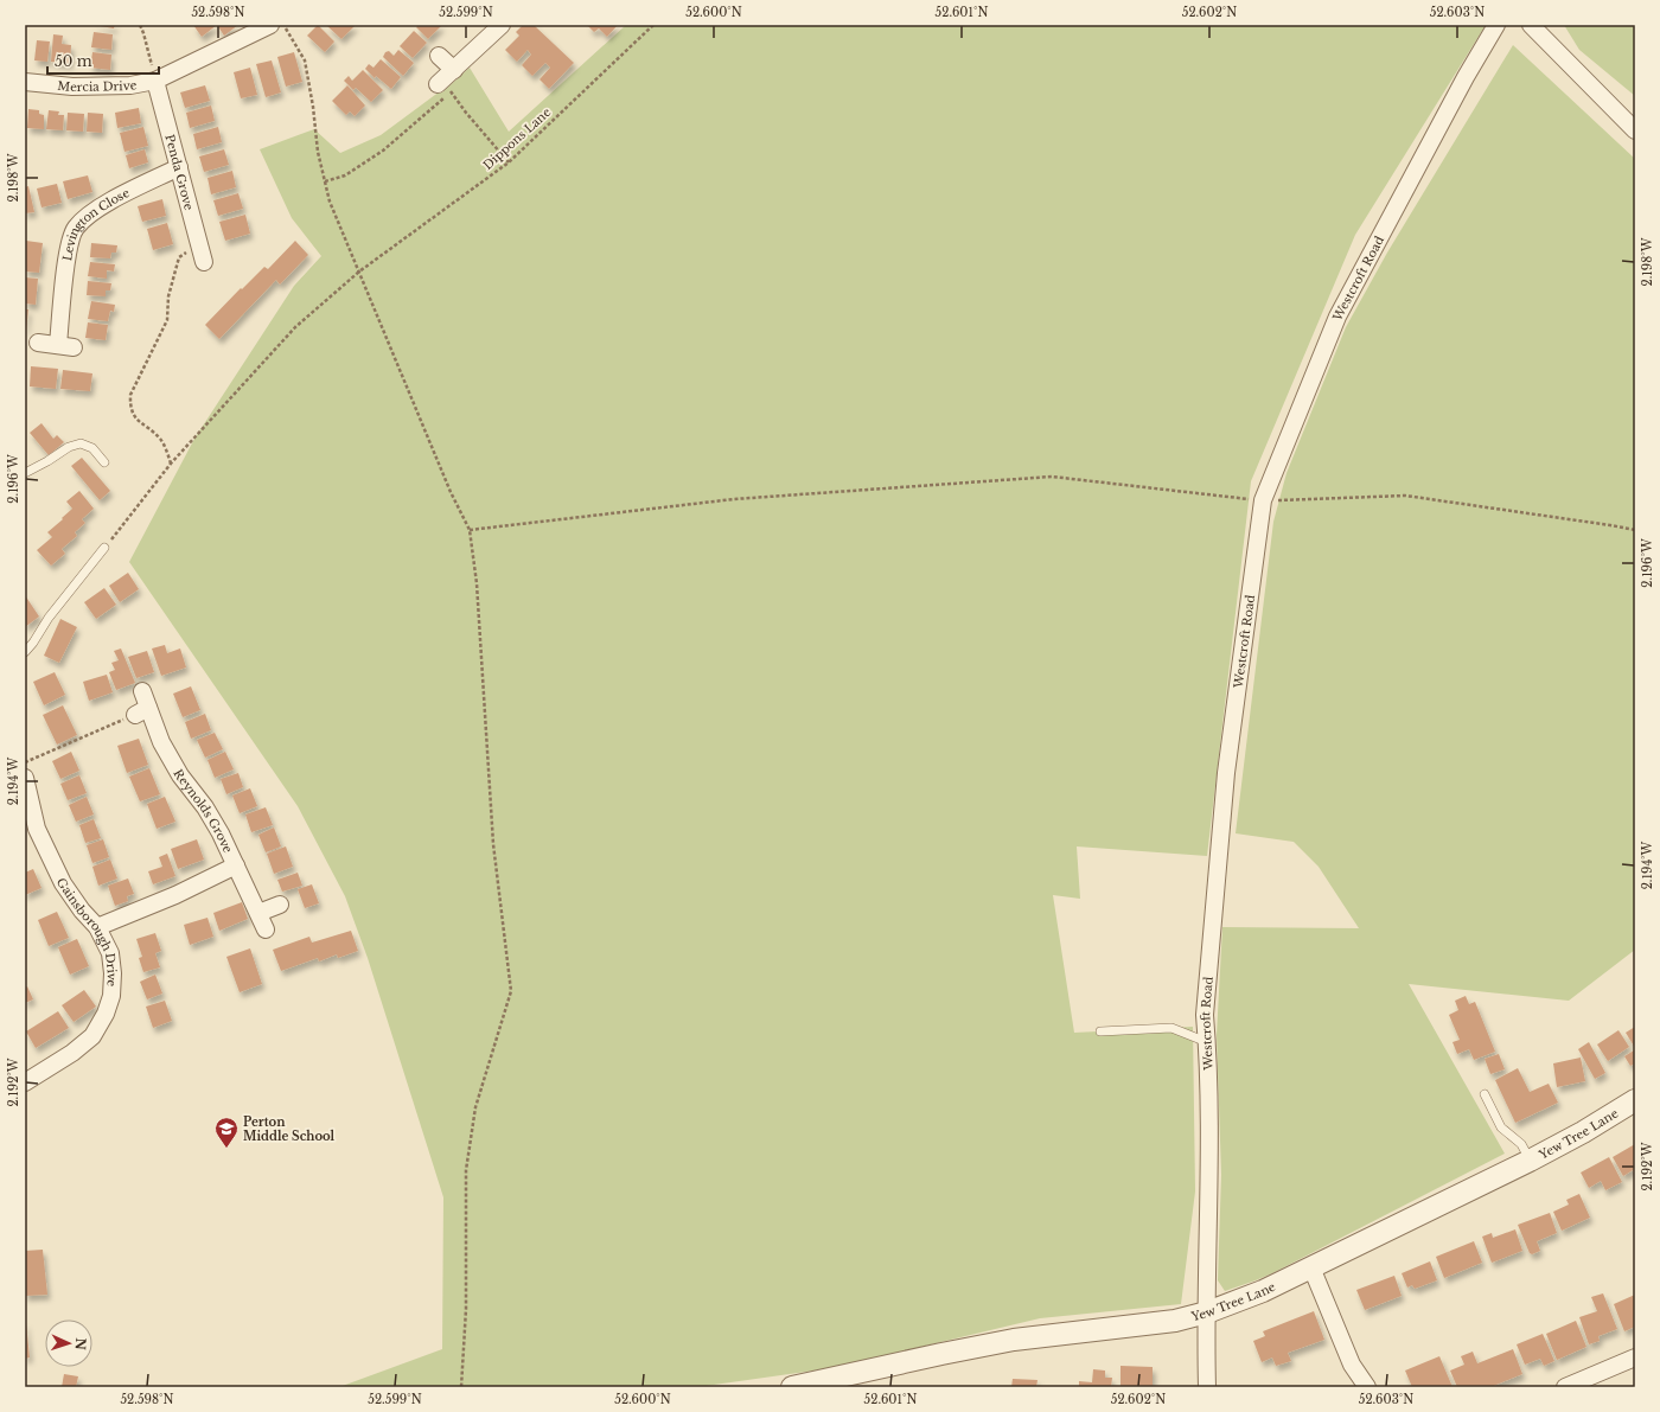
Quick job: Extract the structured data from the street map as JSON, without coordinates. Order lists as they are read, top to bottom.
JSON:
{
  "streets": {
    "street": [
      "Mercia Drive",
      "Penda Grove",
      "Levington Close",
      "Westcroft Road",
      "Reynolds Grove",
      "Gainsborough Drive",
      "Yew Tree Lane"
    ],
    "path": ["Dippons Lane"]
  },
  "crossings": [
    ["Mercia Drive", "Penda Grove"],
    ["Penda Grove", "Levington Close"],
    ["Westcroft Road", "Yew Tree Lane"]
  ],
  "places": {
    "school or university": ["Perton Middle School"]
  },
  "scale_bar": "50 m",
  "north": "right",
  "coordinates": [
    "52.598°N",
    "52.599°N",
    "52.600°N",
    "52.601°N",
    "52.602°N",
    "52.603°N",
    "2.198°W",
    "2.196°W",
    "2.194°W",
    "2.192°W"
  ]
}
